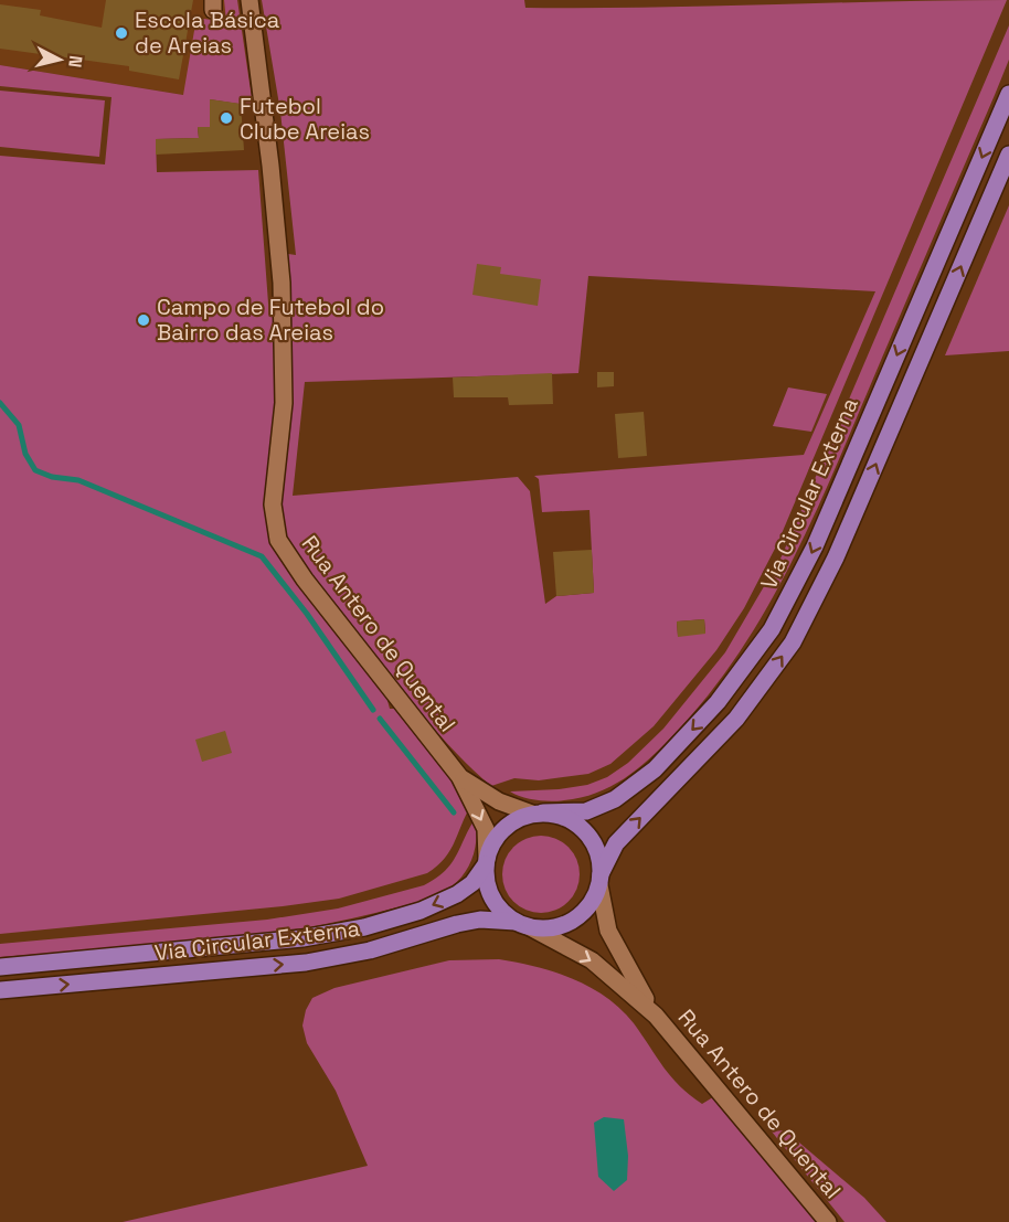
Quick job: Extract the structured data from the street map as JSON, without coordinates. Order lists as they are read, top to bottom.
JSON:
{
  "streets": {
    "main road": ["Via Circular Externa"],
    "street": ["Rua Antero de Quental"]
  },
  "crossings": [
    ["Via Circular Externa", "Rua Antero de Quental"]
  ],
  "places": ["Escola Básica de Areias", "Futebol Clube Areias", "Campo de Futebol do Bairro das Areias"],
  "north": "right"
}
